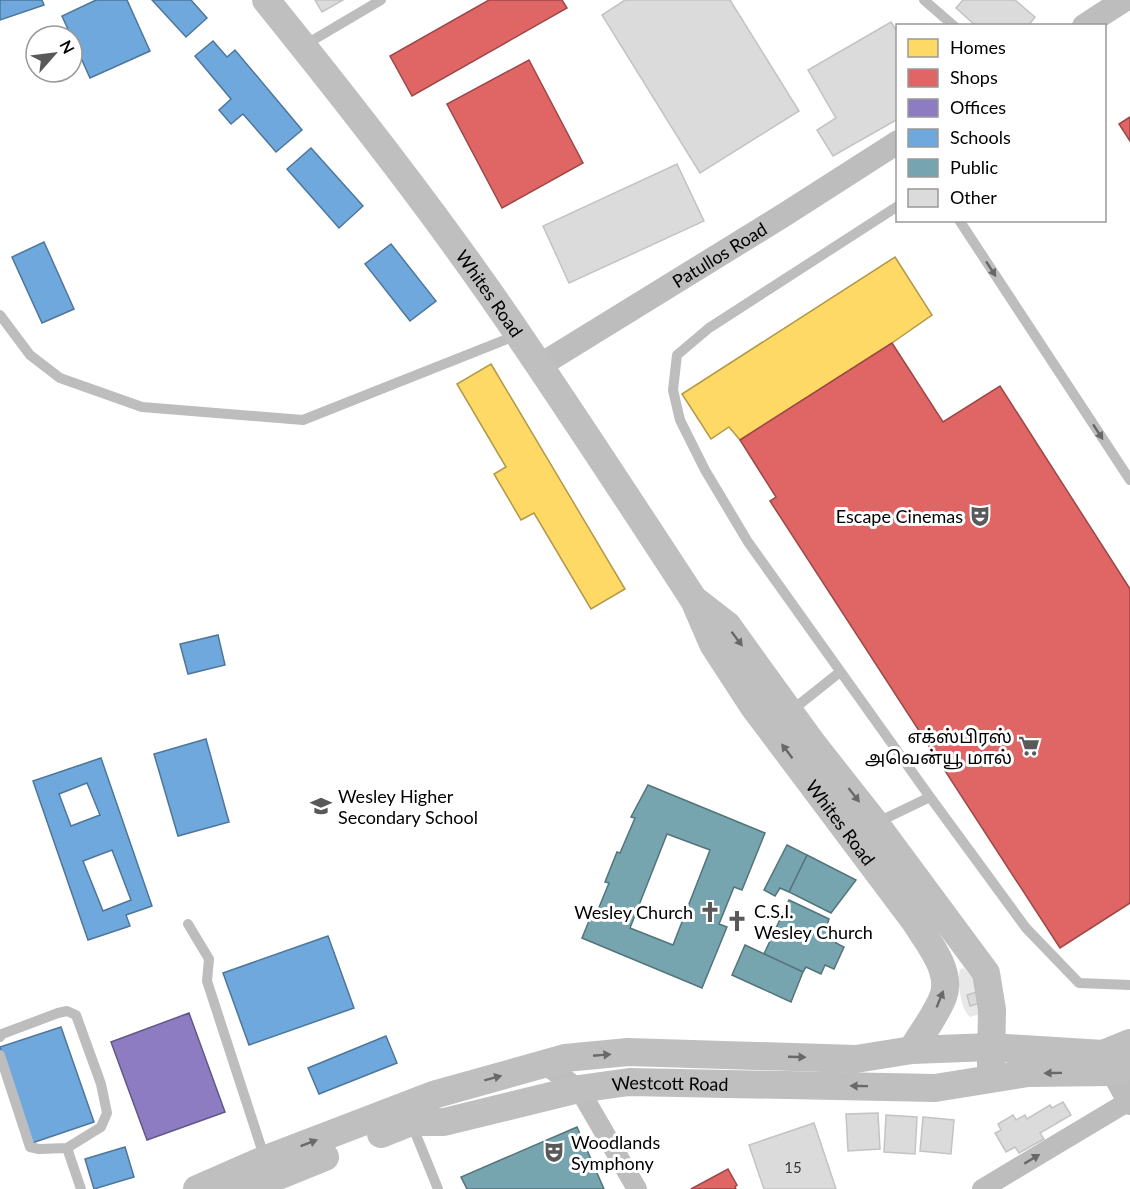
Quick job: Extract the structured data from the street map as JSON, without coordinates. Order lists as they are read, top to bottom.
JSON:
{
  "streets": {
    "main road": ["Whites Road", "Westcott Road"],
    "street": ["Patullos Road"]
  },
  "crossings": [
    ["Patullos Road", "Whites Road"],
    ["Whites Road", "Westcott Road"]
  ],
  "places": {
    "theatre": ["Escape Cinemas", "Woodlands Symphony"],
    "supermarket": ["எக்ஸ்பிரஸ் அவென்யூ மால்"],
    "school or university": ["Wesley Higher Secondary School"],
    "church": ["Wesley Church", "C.S.I. Wesley Church"]
  },
  "house_numbers": ["15"],
  "legend": [
    "Homes",
    "Shops",
    "Offices",
    "Schools",
    "Public",
    "Other"
  ],
  "north": "top right"
}
